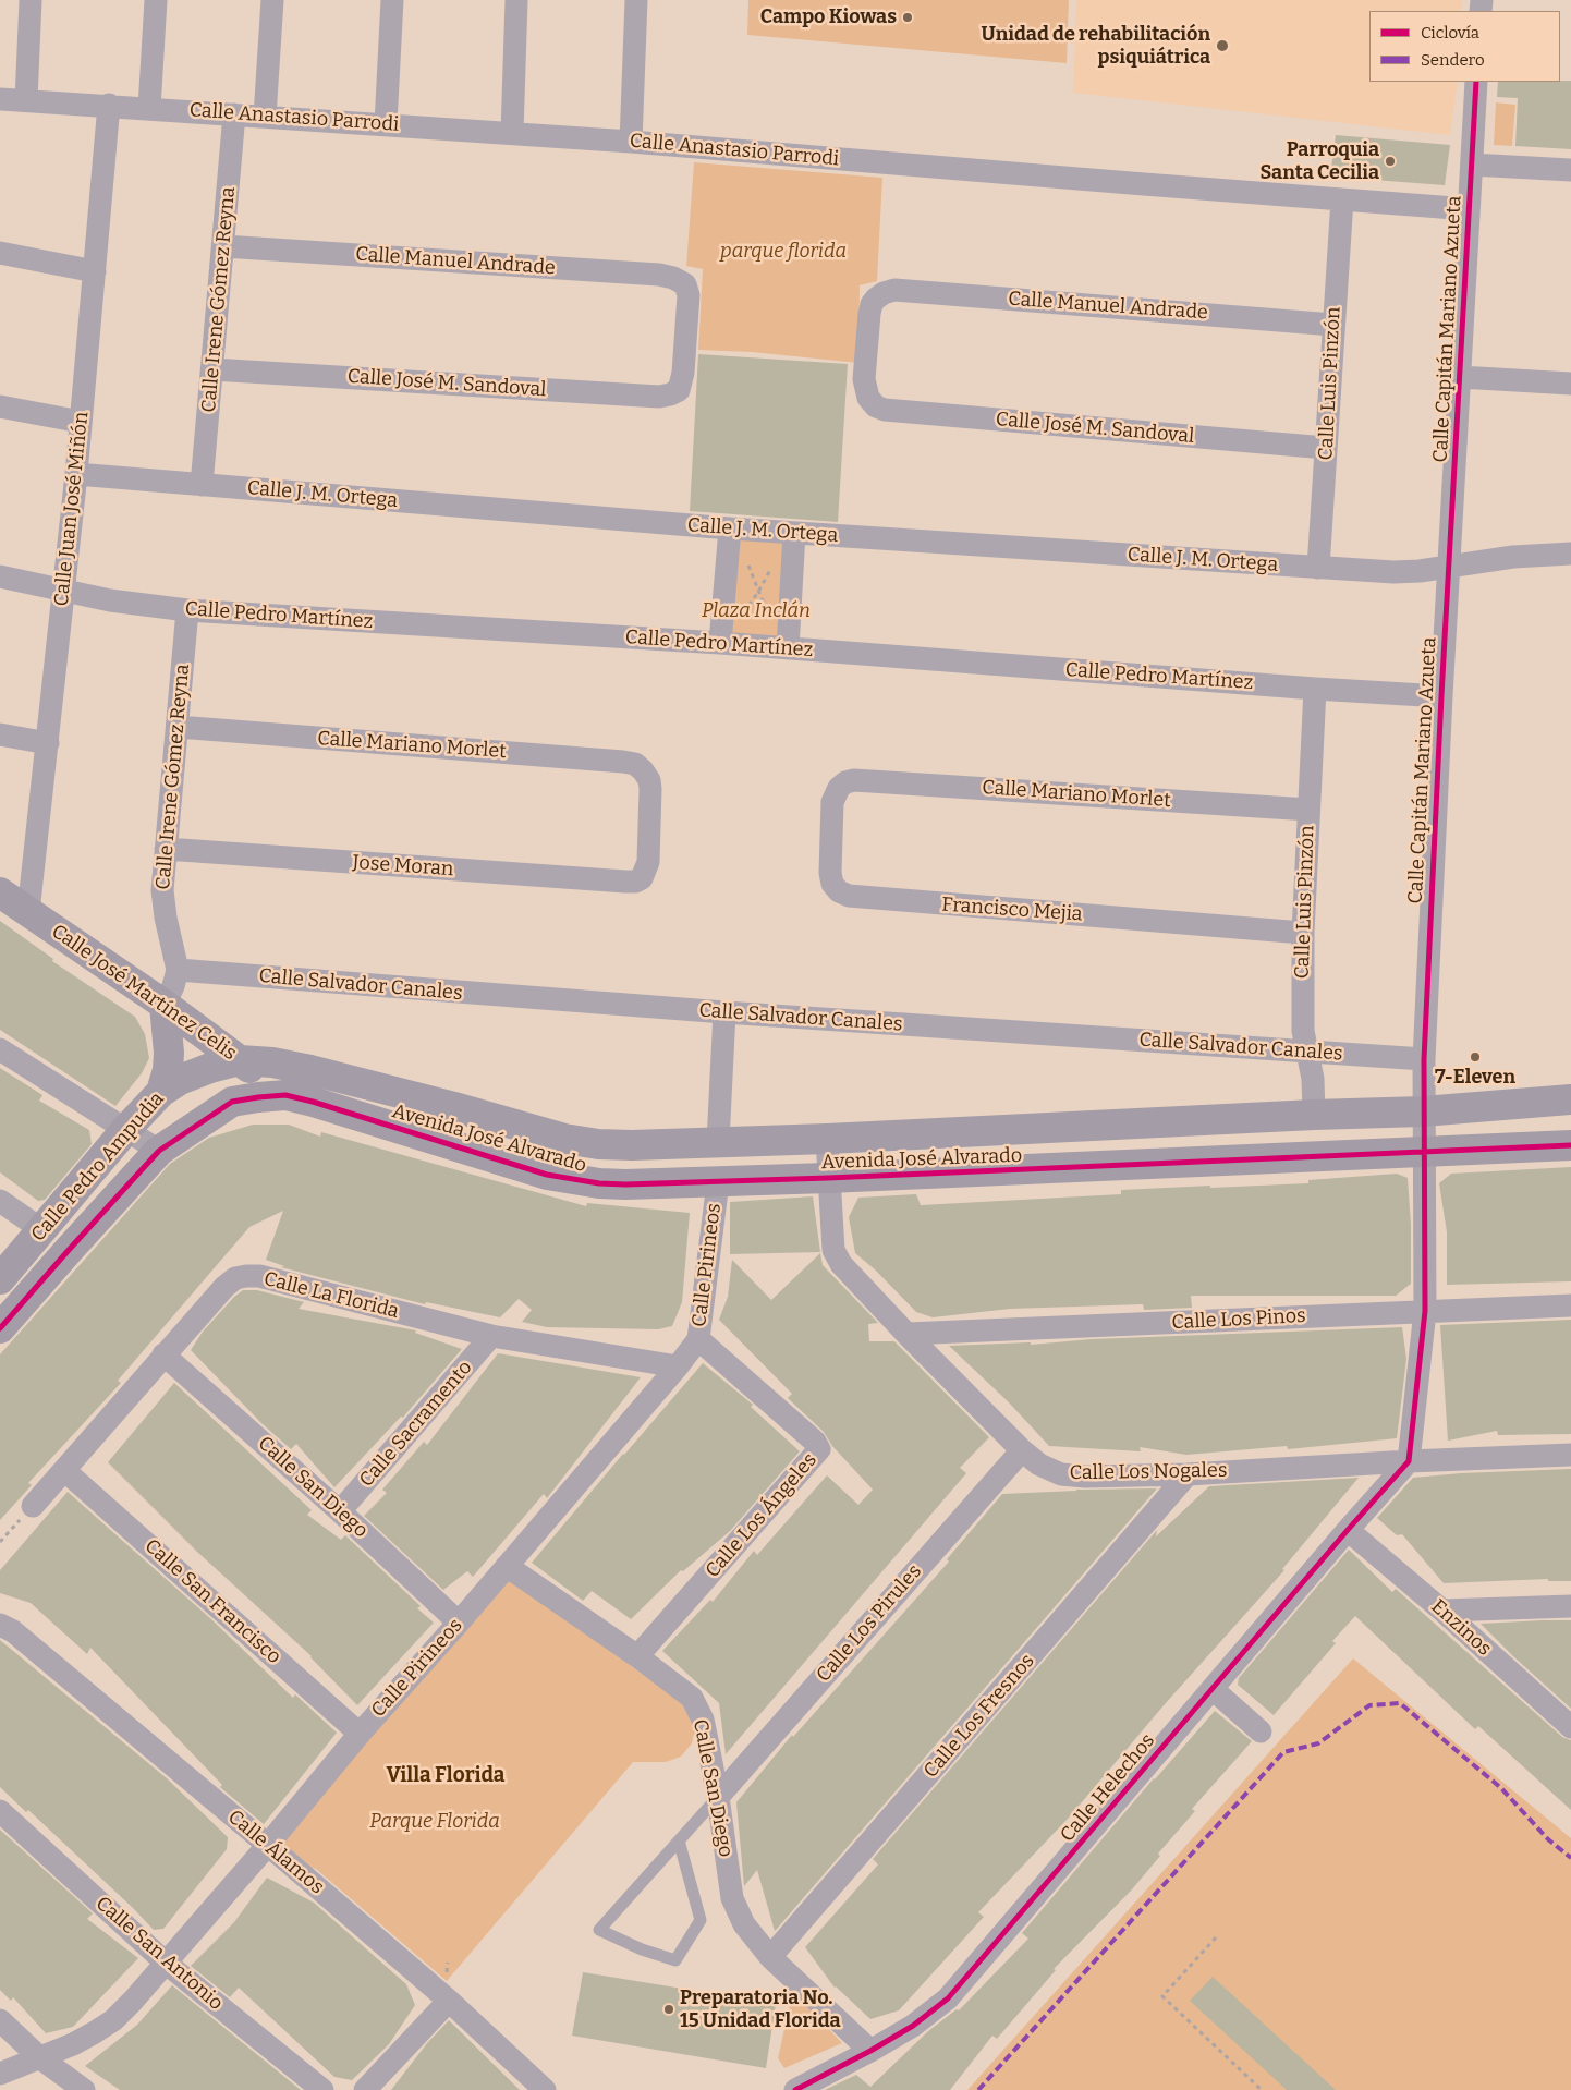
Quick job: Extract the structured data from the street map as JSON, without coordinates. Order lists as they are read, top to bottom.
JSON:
{
  "streets": {
    "street": [
      "Calle Anastasio Parrodi",
      "Calle Manuel Andrade",
      "Calle Irene Gómez Reyna",
      "Calle Capitán Mariano Azueta",
      "Calle José M. Sandoval",
      "Calle Luis Pinzón",
      "Calle J. M. Ortega",
      "Calle Juan José Miñón",
      "Calle Pedro Martínez",
      "Calle Mariano Morlet",
      "Jose Moran",
      "Francisco Mejia",
      "Calle Salvador Canales",
      "Calle José Martínez Celis",
      "Avenida José Alvarado",
      "Calle Pedro Ampudia",
      "Calle Pirineos",
      "Calle La Florida",
      "Calle Los Pinos",
      "Calle Sacramento",
      "Calle Los Nogales",
      "Calle San Diego",
      "Calle Los Ángeles",
      "Calle San Francisco",
      "Calle Los Pirules",
      "Enzinos",
      "Calle Los Fresnos",
      "Calle Helechos",
      "Calle Álamos",
      "Calle San Antonio"
    ]
  },
  "crossings": [
    ["Calle Anastasio Parrodi", "Calle Irene Gómez Reyna"],
    ["Calle Anastasio Parrodi", "Calle Capitán Mariano Azueta"],
    ["Calle Anastasio Parrodi", "Calle Luis Pinzón"],
    ["Calle Anastasio Parrodi", "Calle Juan José Miñón"],
    ["Calle Manuel Andrade", "Calle Irene Gómez Reyna"],
    ["Calle Manuel Andrade", "Calle José M. Sandoval"],
    ["Calle Manuel Andrade", "Calle Luis Pinzón"],
    ["Calle Irene Gómez Reyna", "Calle José M. Sandoval"],
    ["Calle Irene Gómez Reyna", "Calle J. M. Ortega"],
    ["Calle Irene Gómez Reyna", "Calle Pedro Martínez"],
    ["Calle Irene Gómez Reyna", "Calle Mariano Morlet"],
    ["Calle Irene Gómez Reyna", "Jose Moran"],
    ["Calle Irene Gómez Reyna", "Calle Salvador Canales"],
    ["Calle Capitán Mariano Azueta", "Calle J. M. Ortega"],
    ["Calle Capitán Mariano Azueta", "Calle Pedro Martínez"],
    ["Calle Capitán Mariano Azueta", "Calle Salvador Canales"],
    ["Calle Capitán Mariano Azueta", "Avenida José Alvarado"],
    ["Calle Capitán Mariano Azueta", "Calle Los Pinos"],
    ["Calle Capitán Mariano Azueta", "Calle Los Nogales"],
    ["Calle Capitán Mariano Azueta", "Calle Helechos"],
    ["Calle José M. Sandoval", "Calle Luis Pinzón"],
    ["Calle Luis Pinzón", "Calle J. M. Ortega"],
    ["Calle Luis Pinzón", "Calle Pedro Martínez"],
    ["Calle Luis Pinzón", "Calle Mariano Morlet"],
    ["Calle Luis Pinzón", "Francisco Mejia"],
    ["Calle Luis Pinzón", "Calle Salvador Canales"],
    ["Calle Luis Pinzón", "Avenida José Alvarado"],
    ["Calle J. M. Ortega", "Calle Juan José Miñón"],
    ["Calle Juan José Miñón", "Calle Pedro Martínez"],
    ["Calle Juan José Miñón", "Calle José Martínez Celis"],
    ["Calle Mariano Morlet", "Jose Moran"],
    ["Calle Mariano Morlet", "Francisco Mejia"],
    ["Calle José Martínez Celis", "Avenida José Alvarado"],
    ["Calle José Martínez Celis", "Calle Pedro Ampudia"],
    ["Avenida José Alvarado", "Calle Pedro Ampudia"],
    ["Avenida José Alvarado", "Calle Pirineos"],
    ["Avenida José Alvarado", "Calle Los Nogales"],
    ["Calle Pirineos", "Calle La Florida"],
    ["Calle Pirineos", "Calle San Diego"],
    ["Calle Pirineos", "Calle Los Ángeles"],
    ["Calle Pirineos", "Calle San Francisco"],
    ["Calle Pirineos", "Calle Álamos"],
    ["Calle Pirineos", "Calle San Antonio"],
    ["Calle La Florida", "Calle Sacramento"],
    ["Calle La Florida", "Calle San Diego"],
    ["Calle La Florida", "Calle San Francisco"],
    ["Calle Los Pinos", "Calle Los Nogales"],
    ["Calle Sacramento", "Calle San Diego"],
    ["Calle Los Nogales", "Calle Los Pirules"],
    ["Calle Los Nogales", "Calle Los Fresnos"],
    ["Calle Los Nogales", "Calle Helechos"],
    ["Calle San Diego", "Calle Los Ángeles"],
    ["Calle San Diego", "Calle Los Pirules"],
    ["Calle San Diego", "Calle Los Fresnos"],
    ["Calle San Diego", "Calle Helechos"],
    ["Enzinos", "Calle Helechos"]
  ],
  "districts": ["Villa Florida"],
  "parks": ["parque florida", "Plaza Inclán", "Parque Florida"],
  "places": [
    "Campo Kiowas",
    "Unidad de rehabilitación psiquiátrica",
    "Parroquia Santa Cecilia",
    "7-Eleven",
    "Preparatoria No. 15 Unidad Florida"
  ],
  "legend": ["Ciclovía", "Sendero"]
}
